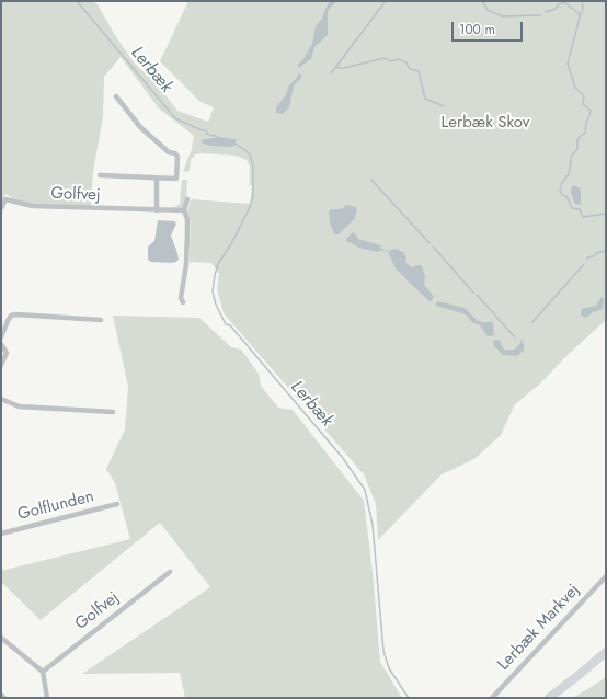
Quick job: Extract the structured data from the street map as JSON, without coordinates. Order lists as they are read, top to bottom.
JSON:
{
  "streets": {
    "street": ["Golfvej", "Golflunden", "Lerbæk Markvej"]
  },
  "water": ["Lerbæk"],
  "parks": ["Lerbæk Skov"],
  "scale_bar": "100 m"
}
